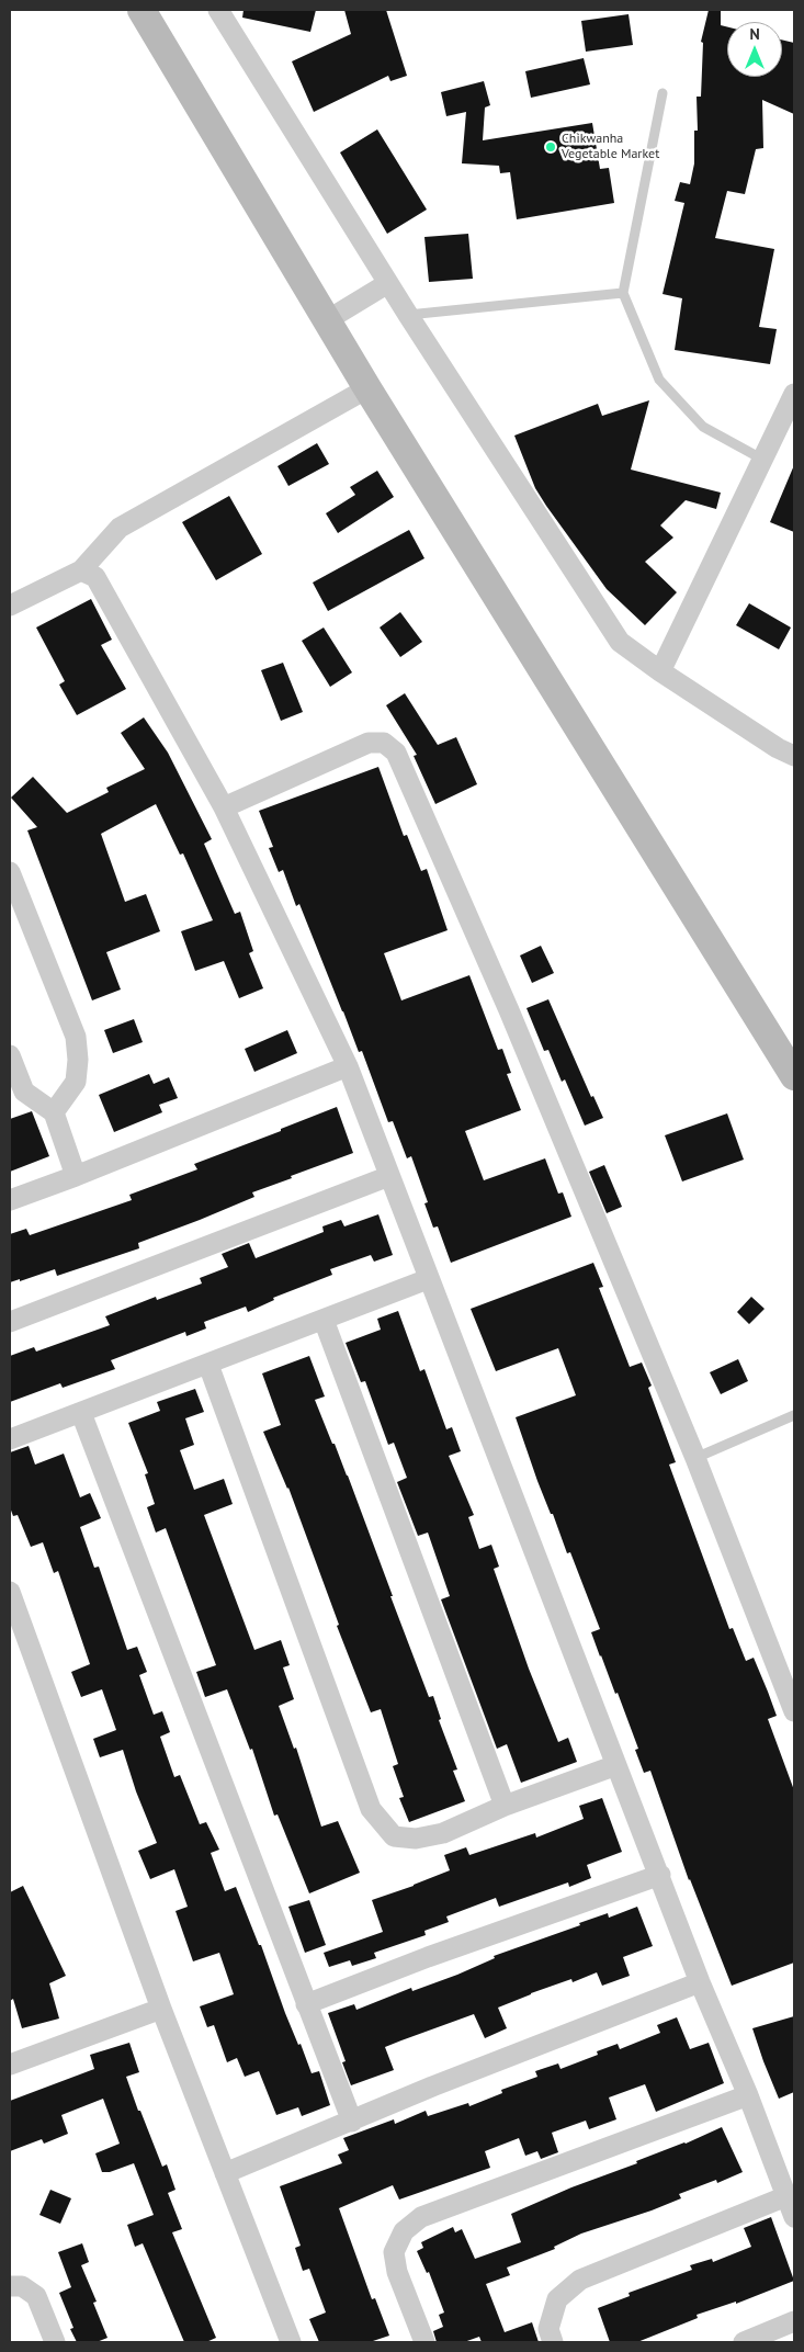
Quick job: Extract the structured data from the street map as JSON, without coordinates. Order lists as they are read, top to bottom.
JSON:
{
  "places": ["Chikwanha Vegetable Market"],
  "north": "top"
}
